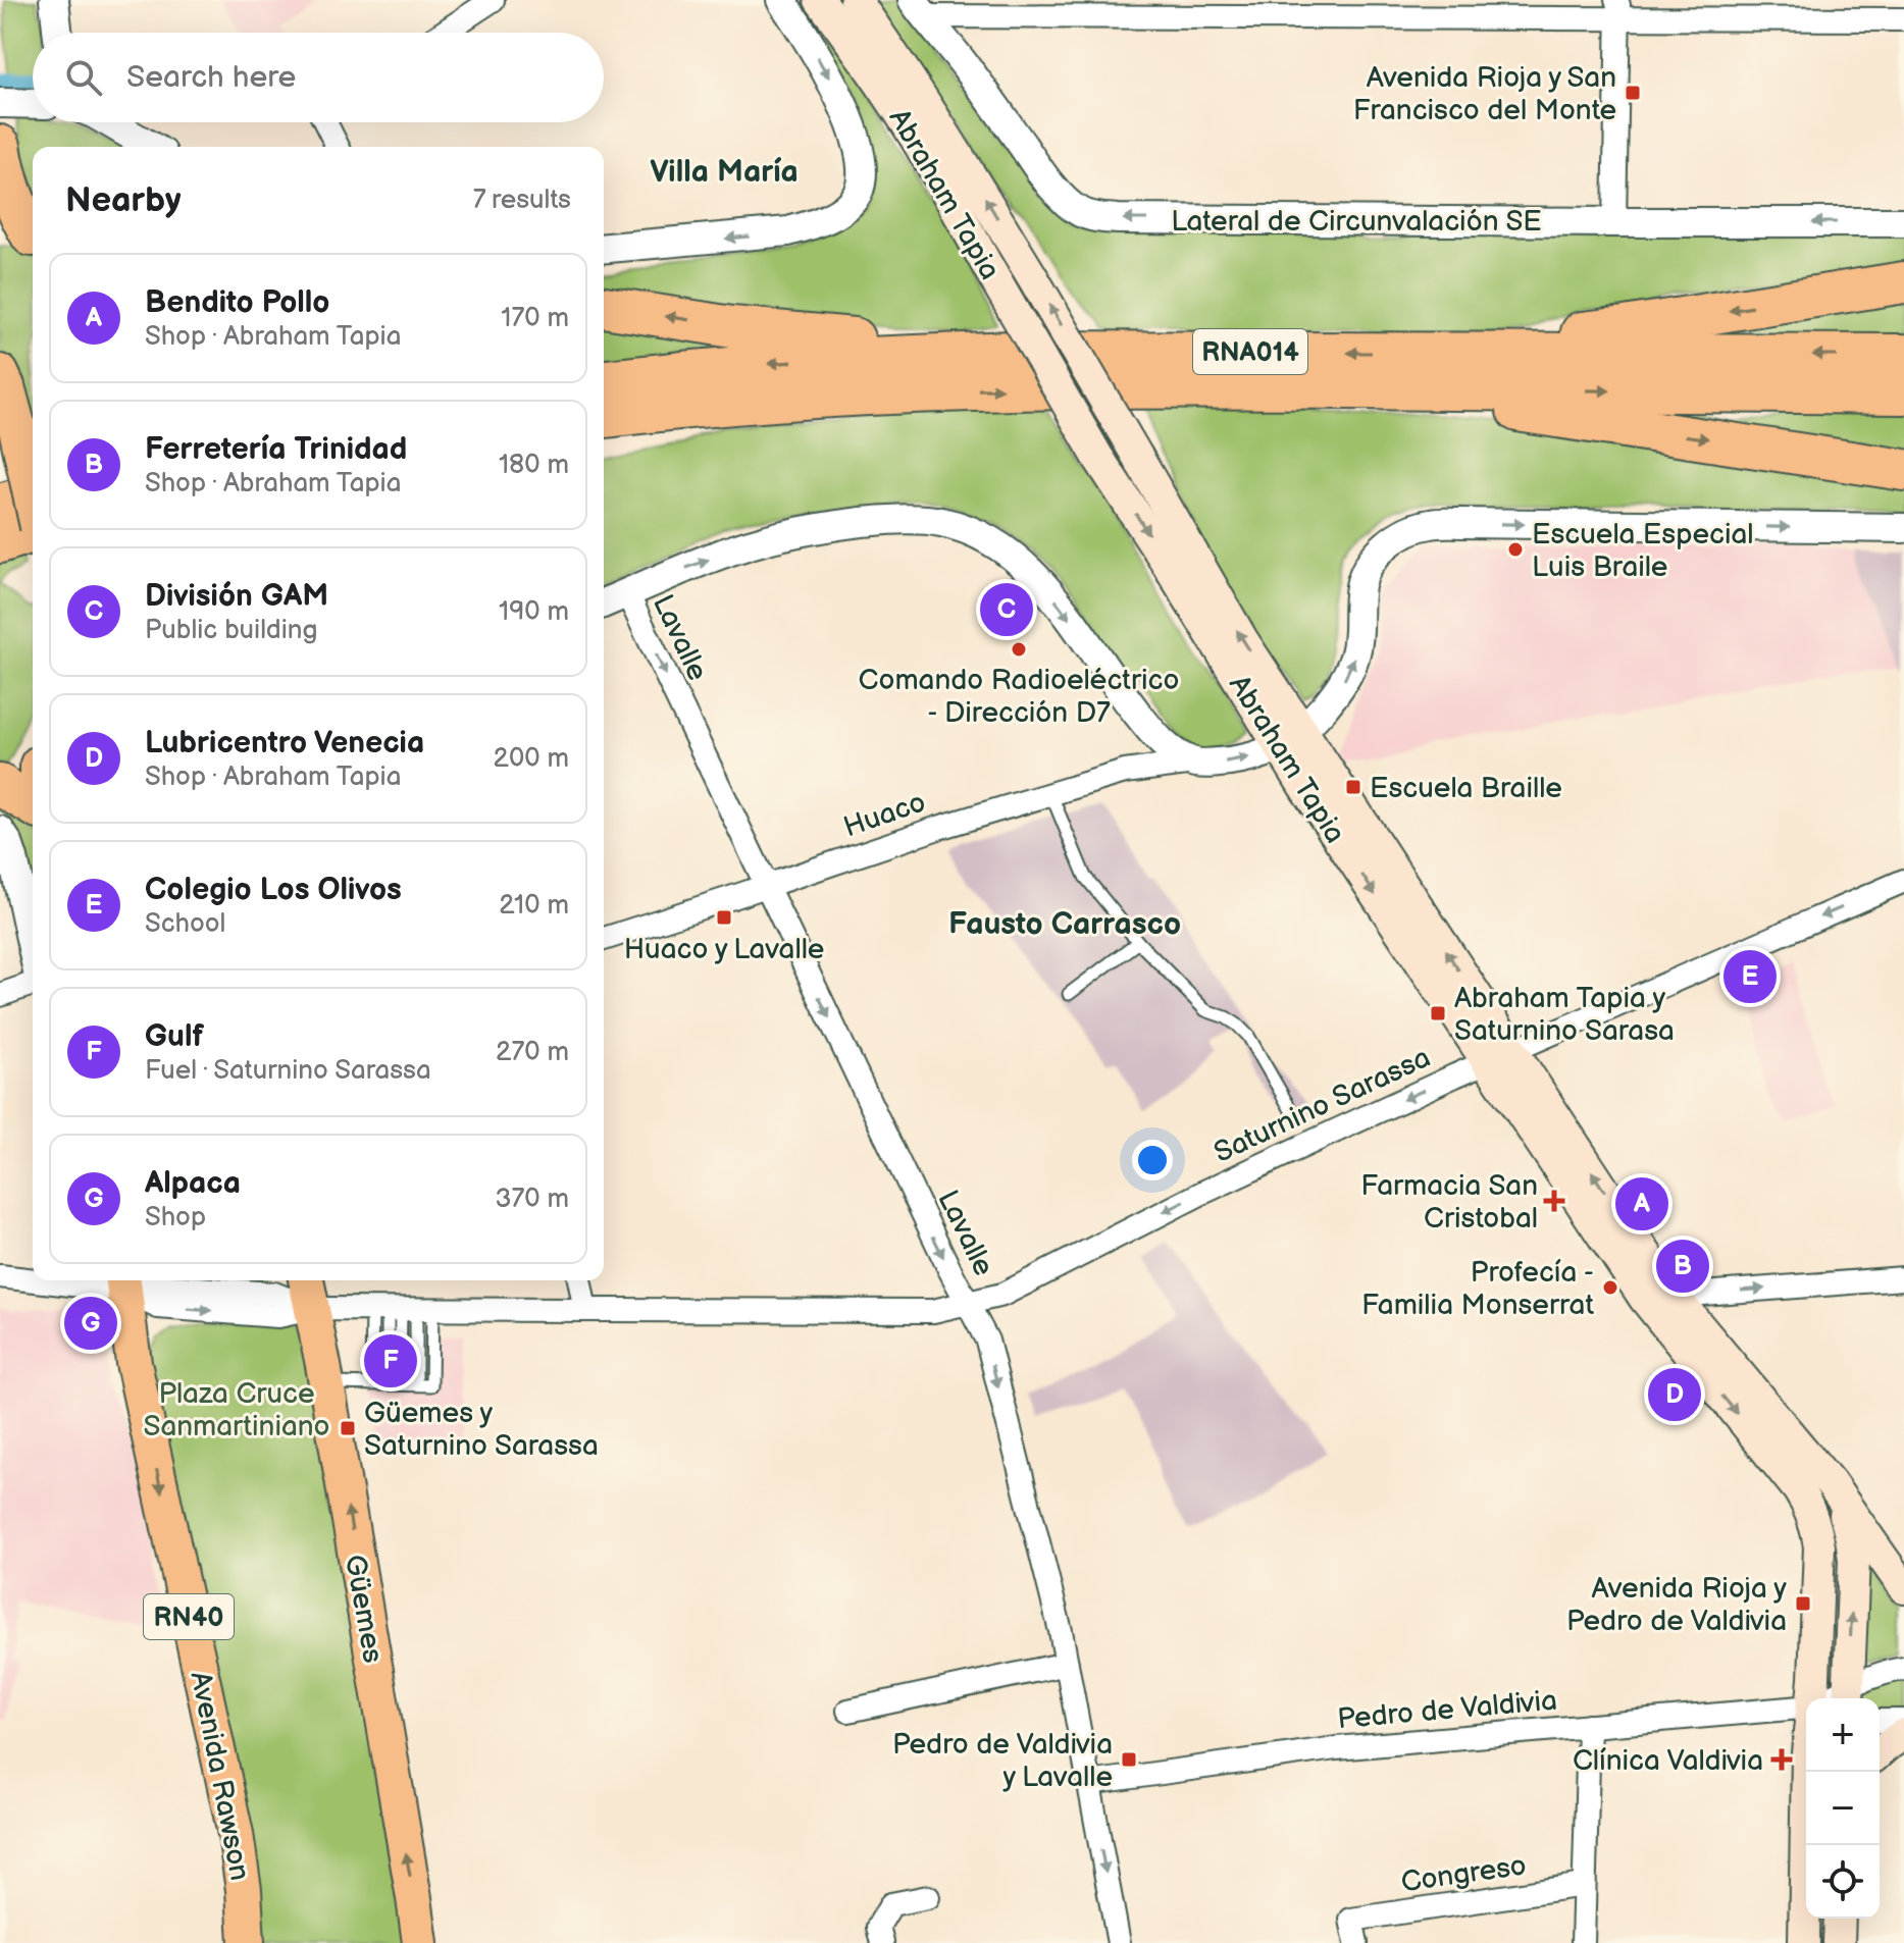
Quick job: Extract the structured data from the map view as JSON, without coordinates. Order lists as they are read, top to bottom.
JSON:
{
  "streets": {
    "highway": ["RNA014"],
    "main road": [
      "Abraham Tapia",
      "Güemes",
      "RN40",
      "Avenida Rawson"
    ],
    "street": [
      "Lateral de Circunvalación SE",
      "Lavalle",
      "Huaco",
      "Saturnino Sarassa",
      "Pedro de Valdivia",
      "Congreso"
    ]
  },
  "crossings": [
    ["Abraham Tapia", "Saturnino Sarassa"],
    ["Lavalle", "Huaco"],
    ["Lavalle", "Saturnino Sarassa"],
    ["Lavalle", "Pedro de Valdivia"],
    ["Saturnino Sarassa", "Güemes"],
    ["Saturnino Sarassa", "Avenida Rawson"]
  ],
  "one_way": [
    "Lavalle",
    "Saturnino Sarassa",
    "Güemes",
    "Avenida Rawson"
  ],
  "districts": ["Villa María", "Fausto Carrasco"],
  "parks": ["Plaza Cruce Sanmartiniano"],
  "places": {
    "transit": [
      "Avenida Rioja y San Francisco del Monte",
      "Escuela Braille",
      "Huaco y Lavalle",
      "Abraham Tapia y Saturnino Sarasa",
      "Güemes y Saturnino Sarassa",
      "Avenida Rioja y Pedro de Valdivia",
      "Pedro de Valdivia y Lavalle"
    ],
    "other": ["Escuela Especial Luis Braile", "Comando Radioeléctrico - Dirección D7", "Profecía - Familia Monserrat"],
    "health": ["Farmacia San Cristobal", "Clínica Valdivia"]
  },
  "page": {
    "search": "Search here",
    "heading": ["Nearby", "7 results"],
    "list": [
      {
        "mark": "A",
        "name": "Bendito Pollo",
        "note": "Shop · Abraham Tapia",
        "value": "170 m"
      },
      {
        "mark": "B",
        "name": "Ferretería Trinidad",
        "note": "Shop · Abraham Tapia",
        "value": "180 m"
      },
      {
        "mark": "C",
        "name": "División GAM",
        "note": "Public building",
        "value": "190 m"
      },
      {
        "mark": "D",
        "name": "Lubricentro Venecia",
        "note": "Shop · Abraham Tapia",
        "value": "200 m"
      },
      {
        "mark": "E",
        "name": "Colegio Los Olivos",
        "note": "School",
        "value": "210 m"
      },
      {
        "mark": "F",
        "name": "Gulf",
        "note": "Fuel · Saturnino Sarassa",
        "value": "270 m"
      },
      {
        "mark": "G",
        "name": "Alpaca",
        "note": "Shop",
        "value": "370 m"
      }
    ],
    "pins": [
      "C",
      "E",
      "A",
      "B",
      "G",
      "F",
      "D"
    ],
    "map_buttons": ["+", "−"]
  }
}
